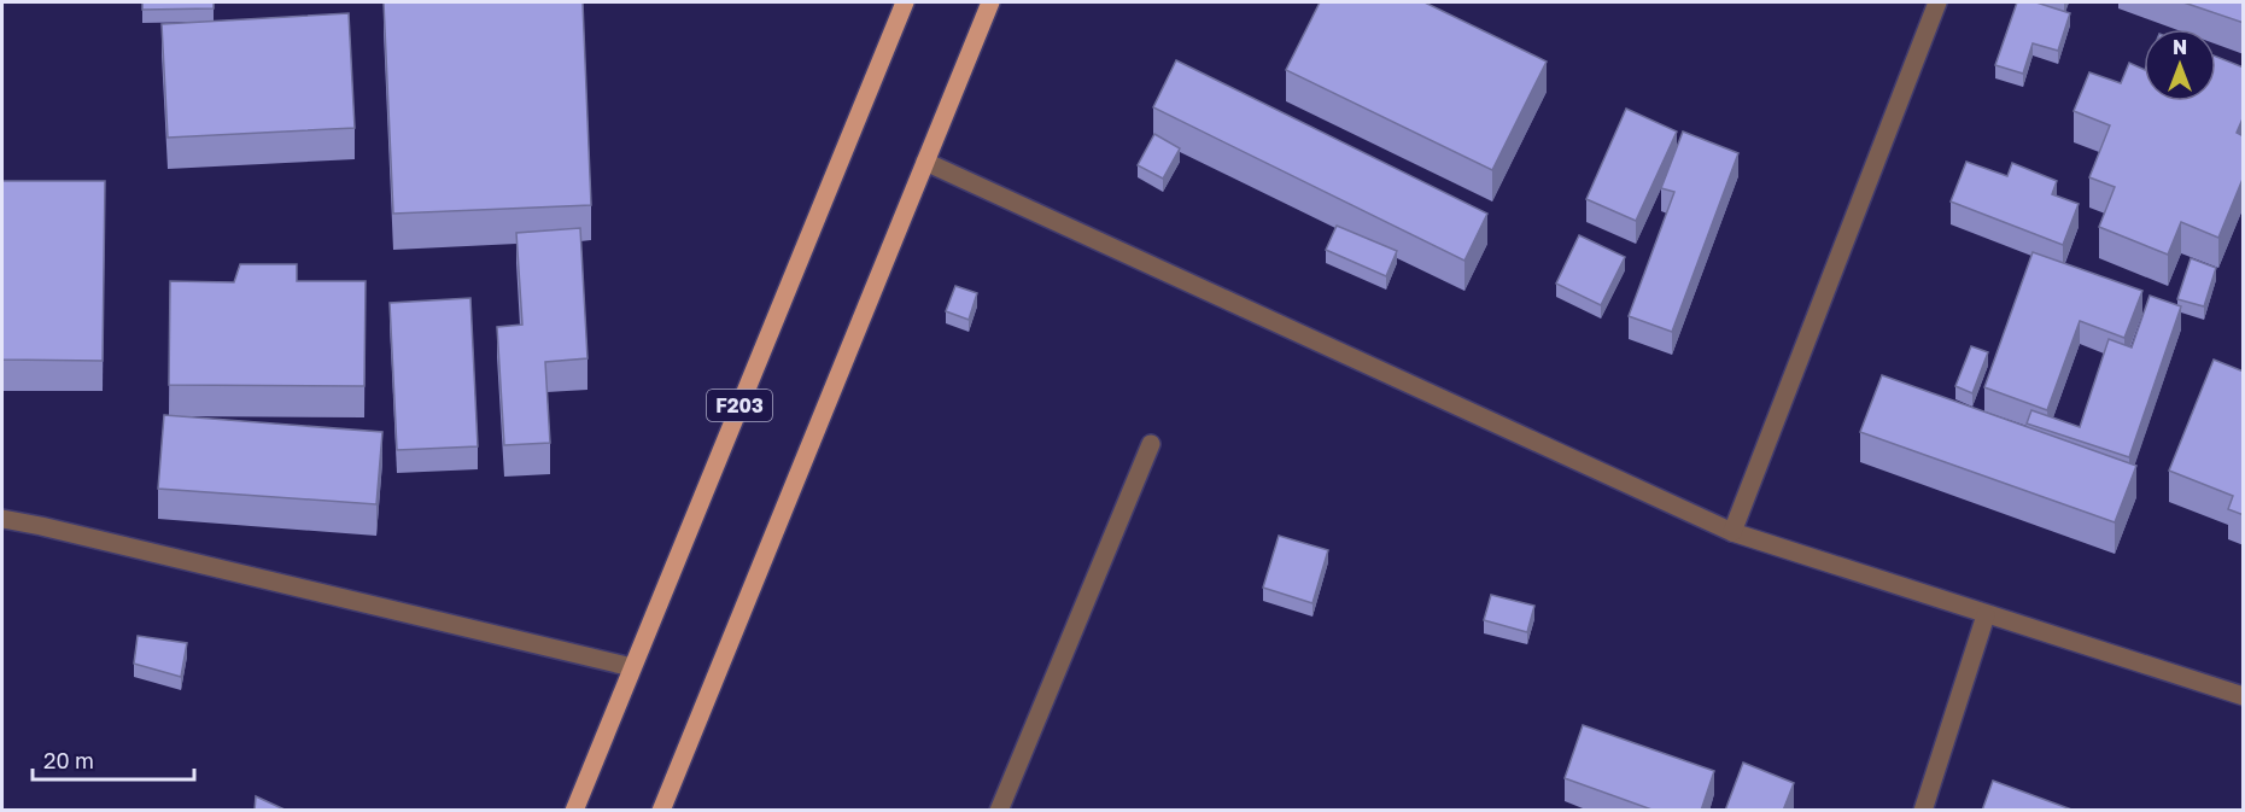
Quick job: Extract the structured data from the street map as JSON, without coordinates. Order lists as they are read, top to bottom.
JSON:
{
  "streets": {
    "main road": ["F203"]
  },
  "scale_bar": "20 m",
  "north": "top"
}
